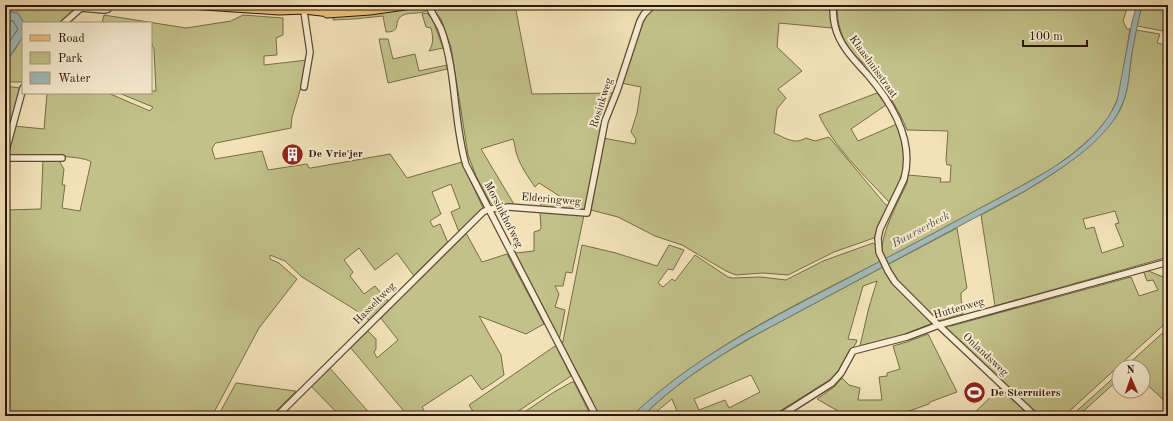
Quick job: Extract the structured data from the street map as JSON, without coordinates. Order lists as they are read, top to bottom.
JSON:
{
  "streets": {
    "street": [
      "Klaashuisstraat",
      "Rosinkweg",
      "Elderingweg",
      "Morsinkhofweg",
      "Hasseltweg",
      "Huttenweg",
      "Onlandsweg"
    ]
  },
  "crossings": [
    ["Klaashuisstraat", "Huttenweg"],
    ["Klaashuisstraat", "Onlandsweg"],
    ["Rosinkweg", "Elderingweg"],
    ["Elderingweg", "Morsinkhofweg"],
    ["Elderingweg", "Hasseltweg"],
    ["Morsinkhofweg", "Hasseltweg"],
    ["Huttenweg", "Onlandsweg"]
  ],
  "water": ["Buurserbeek"],
  "places": {
    "building": ["De Vrie'jer"],
    "sports": ["De Sterruiters"]
  },
  "legend": ["Road", "Park", "Water"],
  "scale_bar": "100 m",
  "north": "top"
}
